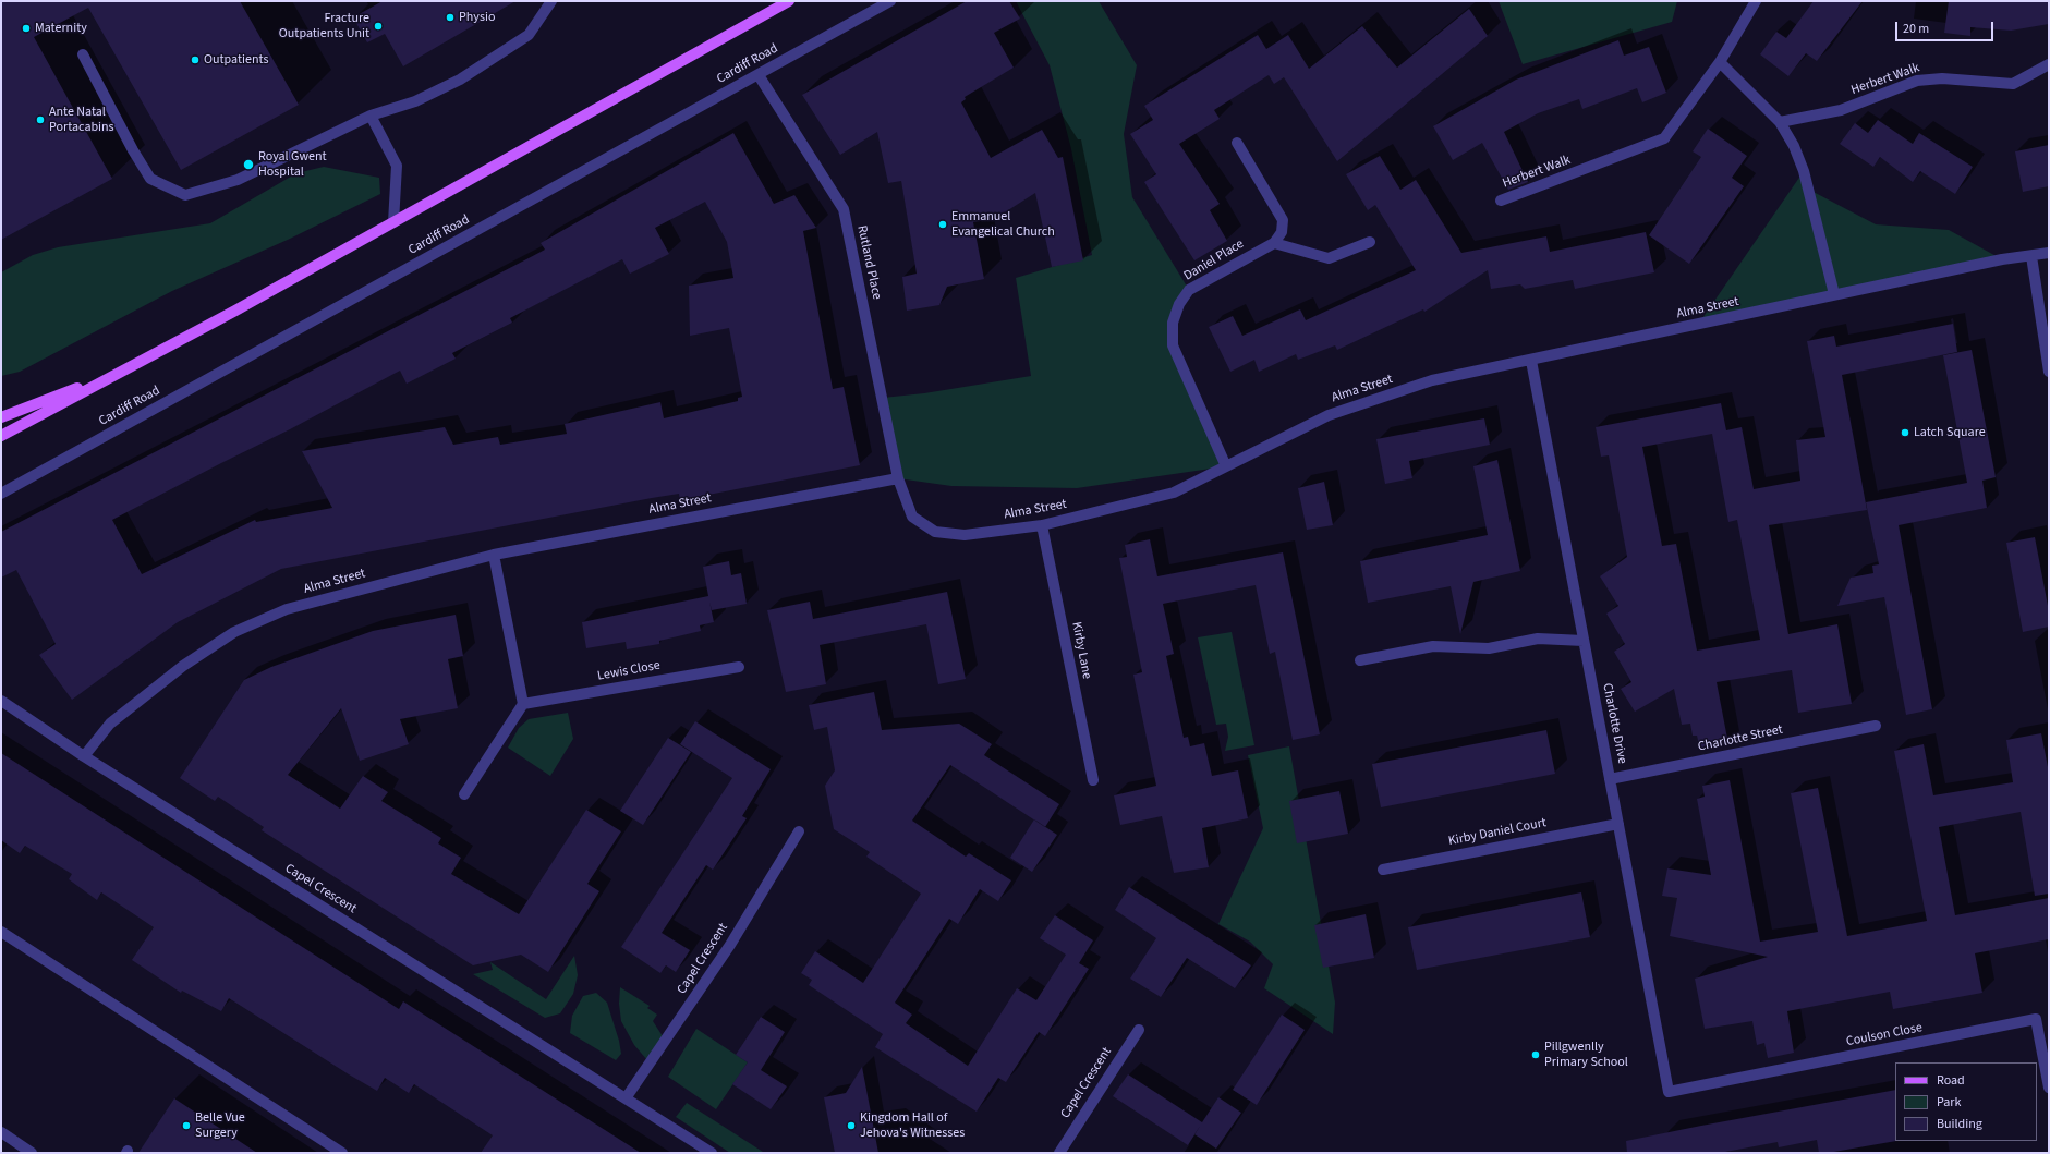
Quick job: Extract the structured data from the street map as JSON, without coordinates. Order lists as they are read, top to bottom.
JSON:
{
  "streets": {
    "street": [
      "Cardiff Road",
      "Herbert Walk",
      "Daniel Place",
      "Rutland Place",
      "Alma Street",
      "Kirby Lane",
      "Lewis Close",
      "Charlotte Drive",
      "Charlotte Street",
      "Kirby Daniel Court",
      "Capel Crescent",
      "Coulson Close"
    ]
  },
  "crossings": [
    ["Cardiff Road", "Rutland Place"],
    ["Daniel Place", "Alma Street"],
    ["Rutland Place", "Alma Street"],
    ["Alma Street", "Kirby Lane"],
    ["Alma Street", "Charlotte Drive"],
    ["Alma Street", "Capel Crescent"],
    ["Charlotte Drive", "Charlotte Street"],
    ["Charlotte Drive", "Kirby Daniel Court"],
    ["Charlotte Drive", "Coulson Close"]
  ],
  "places": [
    "Physio",
    "Fracture Outpatients Unit",
    "Maternity",
    "Outpatients",
    "Ante Natal Portacabins",
    "Royal Gwent Hospital",
    "Emmanuel Evangelical Church",
    "Latch Square",
    "Pillgwenlly Primary School",
    "Belle Vue Surgery",
    "Kingdom Hall of Jehova's Witnesses"
  ],
  "legend": ["Road", "Park", "Building"],
  "scale_bar": "20 m"
}
